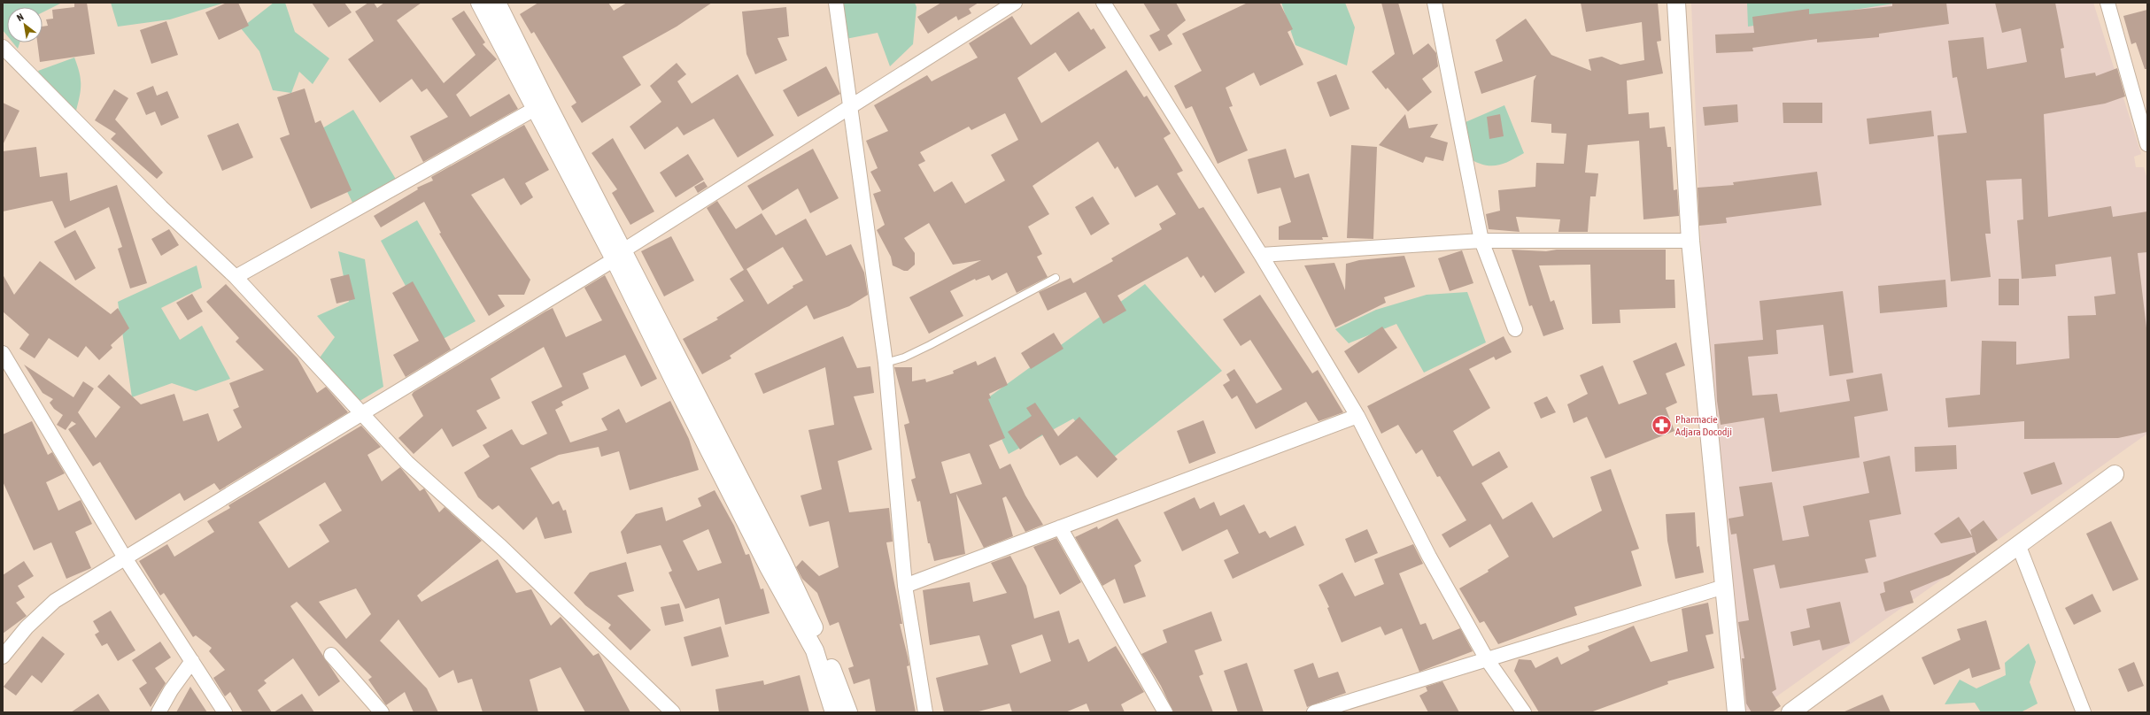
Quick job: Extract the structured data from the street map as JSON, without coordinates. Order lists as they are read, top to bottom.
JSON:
{
  "places": {
    "pharmacy": ["Pharmacie Adjara Docodji"]
  },
  "north": "top left"
}
